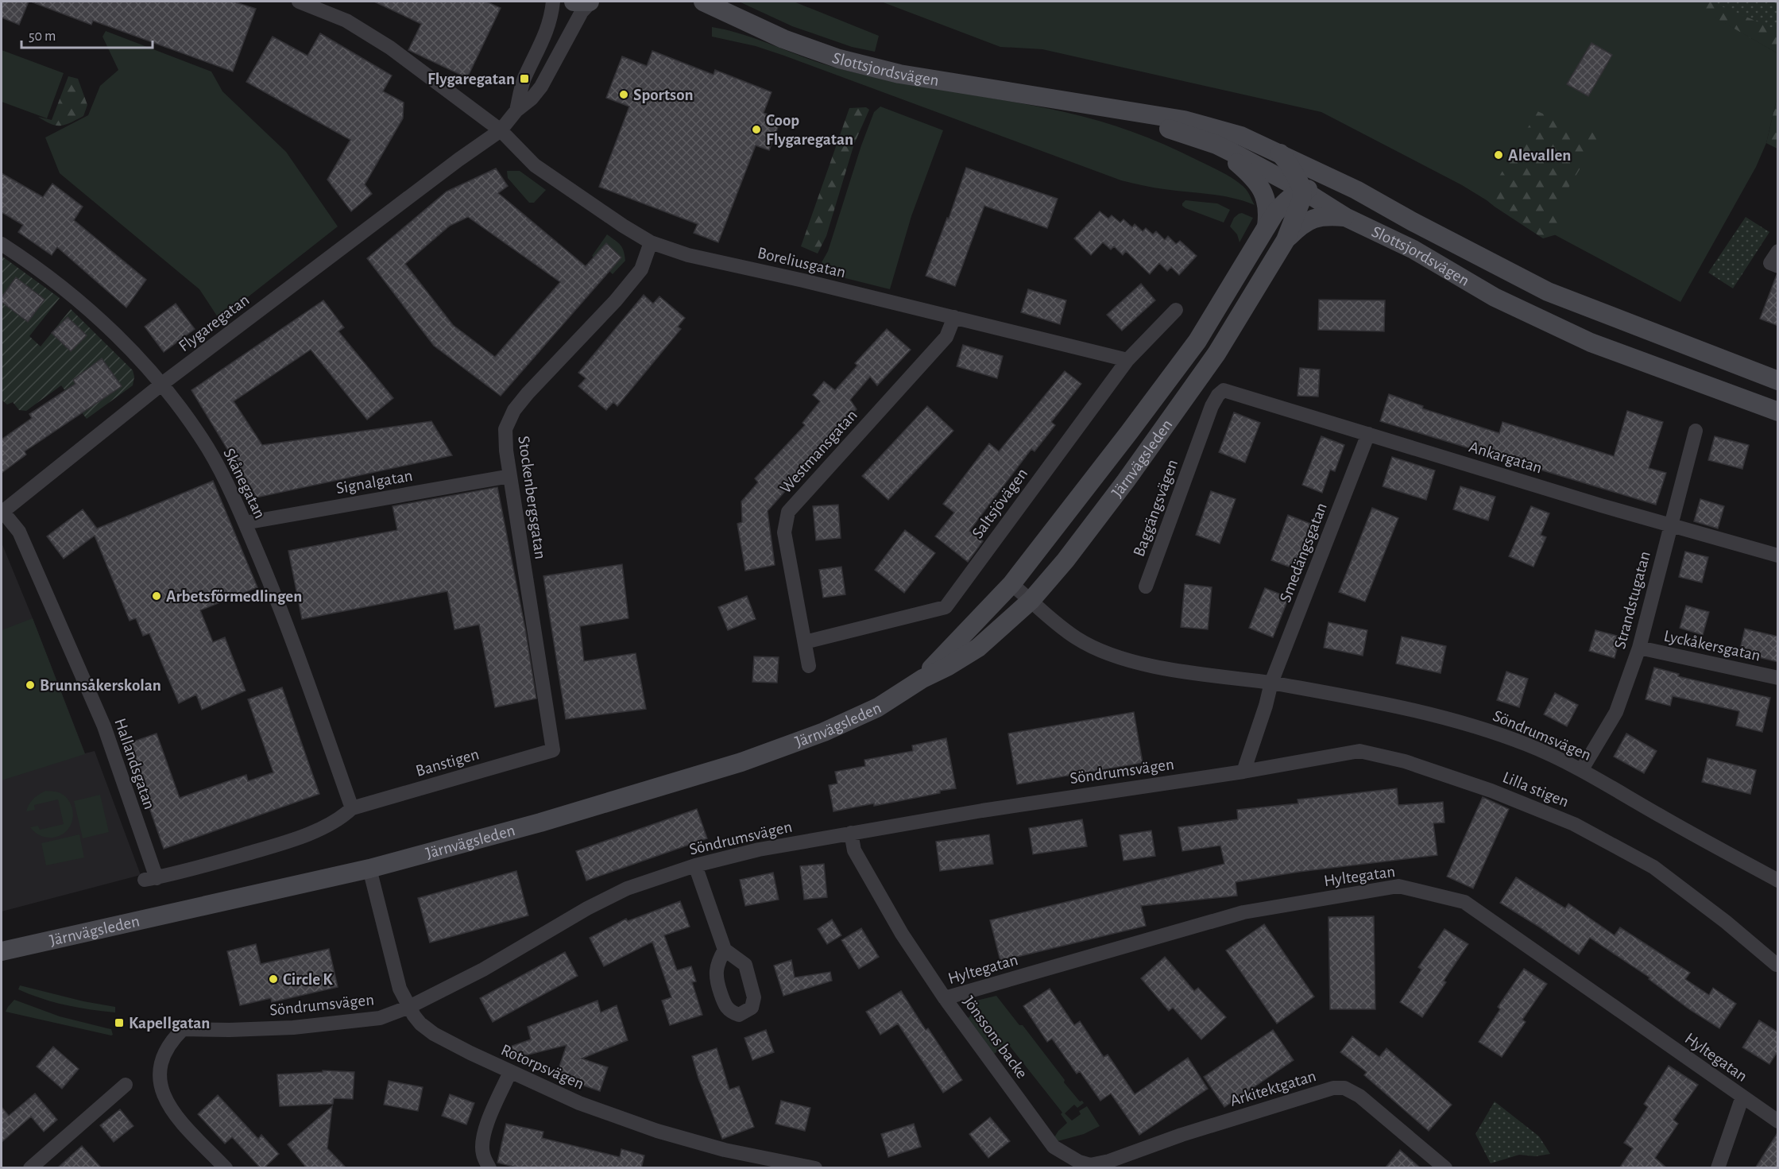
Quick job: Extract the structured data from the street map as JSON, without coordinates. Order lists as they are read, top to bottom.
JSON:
{
  "streets": {
    "main road": ["Slottsjordsvägen", "Järnvägsleden"],
    "street": [
      "Boreliusgatan",
      "Flygaregatan",
      "Westmansgatan",
      "Ankargatan",
      "Signalgatan",
      "Skånegatan",
      "Stockenbergsgatan",
      "Saltsjövägen",
      "Baggängsvägen",
      "Smedängsgatan",
      "Strandstugatan",
      "Lyckåkersgatan",
      "Söndrumsvägen",
      "Banstigen",
      "Hallandsgatan",
      "Lilla stigen",
      "Hyltegatan",
      "Jönssons backe",
      "Rotorpsvägen",
      "Arkitektgatan"
    ]
  },
  "crossings": [
    ["Slottsjordsvägen", "Järnvägsleden"],
    ["Boreliusgatan", "Flygaregatan"],
    ["Boreliusgatan", "Westmansgatan"],
    ["Boreliusgatan", "Stockenbergsgatan"],
    ["Boreliusgatan", "Saltsjövägen"],
    ["Flygaregatan", "Skånegatan"],
    ["Flygaregatan", "Hallandsgatan"],
    ["Westmansgatan", "Saltsjövägen"],
    ["Ankargatan", "Baggängsvägen"],
    ["Ankargatan", "Smedängsgatan"],
    ["Ankargatan", "Strandstugatan"],
    ["Järnvägsleden", "Söndrumsvägen"],
    ["Järnvägsleden", "Rotorpsvägen"],
    ["Signalgatan", "Skånegatan"],
    ["Signalgatan", "Stockenbergsgatan"],
    ["Skånegatan", "Banstigen"],
    ["Skånegatan", "Hallandsgatan"],
    ["Stockenbergsgatan", "Banstigen"],
    ["Smedängsgatan", "Söndrumsvägen"],
    ["Strandstugatan", "Lyckåkersgatan"],
    ["Strandstugatan", "Söndrumsvägen"],
    ["Söndrumsvägen", "Lilla stigen"],
    ["Söndrumsvägen", "Jönssons backe"],
    ["Söndrumsvägen", "Rotorpsvägen"],
    ["Banstigen", "Hallandsgatan"],
    ["Hyltegatan", "Jönssons backe"],
    ["Jönssons backe", "Arkitektgatan"]
  ],
  "places": {
    "transit": ["Flygaregatan", "Kapellgatan"],
    "other": [
      "Sportson",
      "Coop Flygaregatan",
      "Alevallen",
      "Arbetsförmedlingen",
      "Brunnsåkerskolan",
      "Circle K"
    ]
  },
  "scale_bar": "50 m"
}
